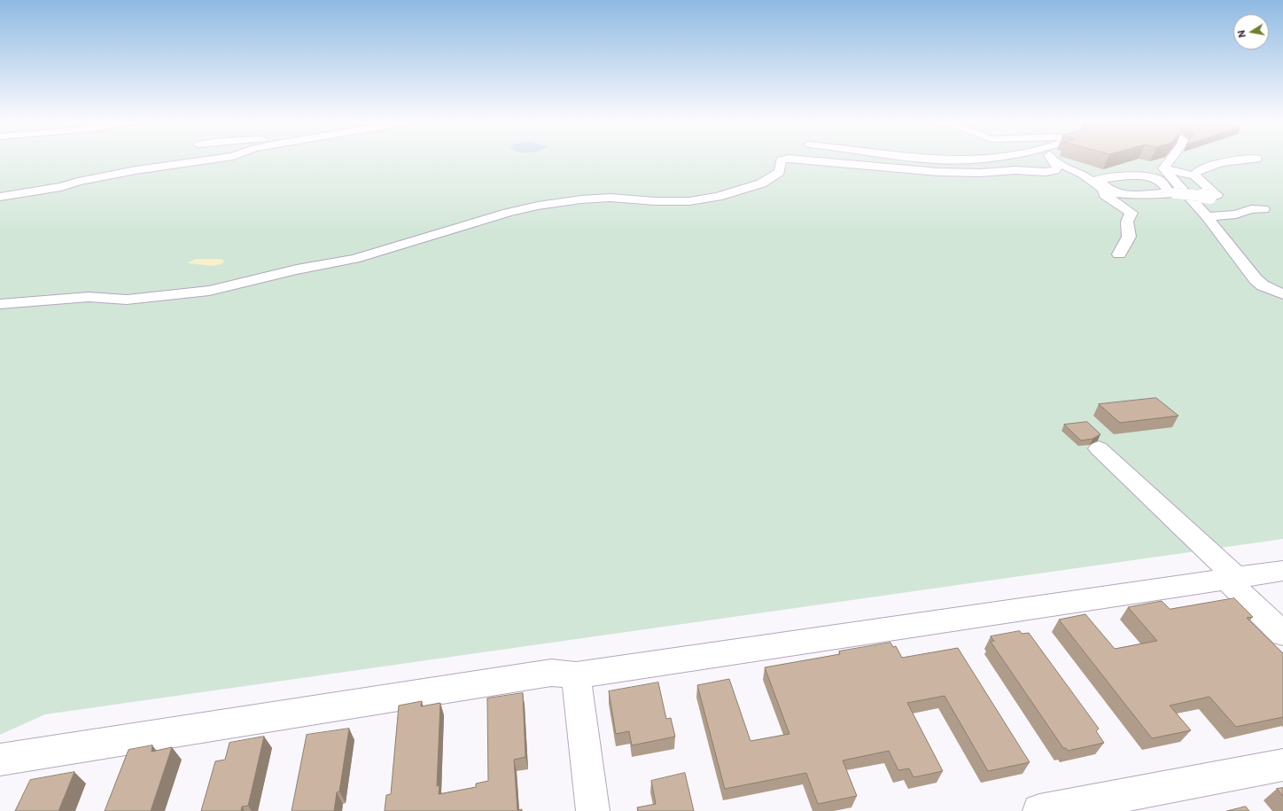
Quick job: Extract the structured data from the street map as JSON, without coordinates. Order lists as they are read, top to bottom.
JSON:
{
  "north": "left"
}
